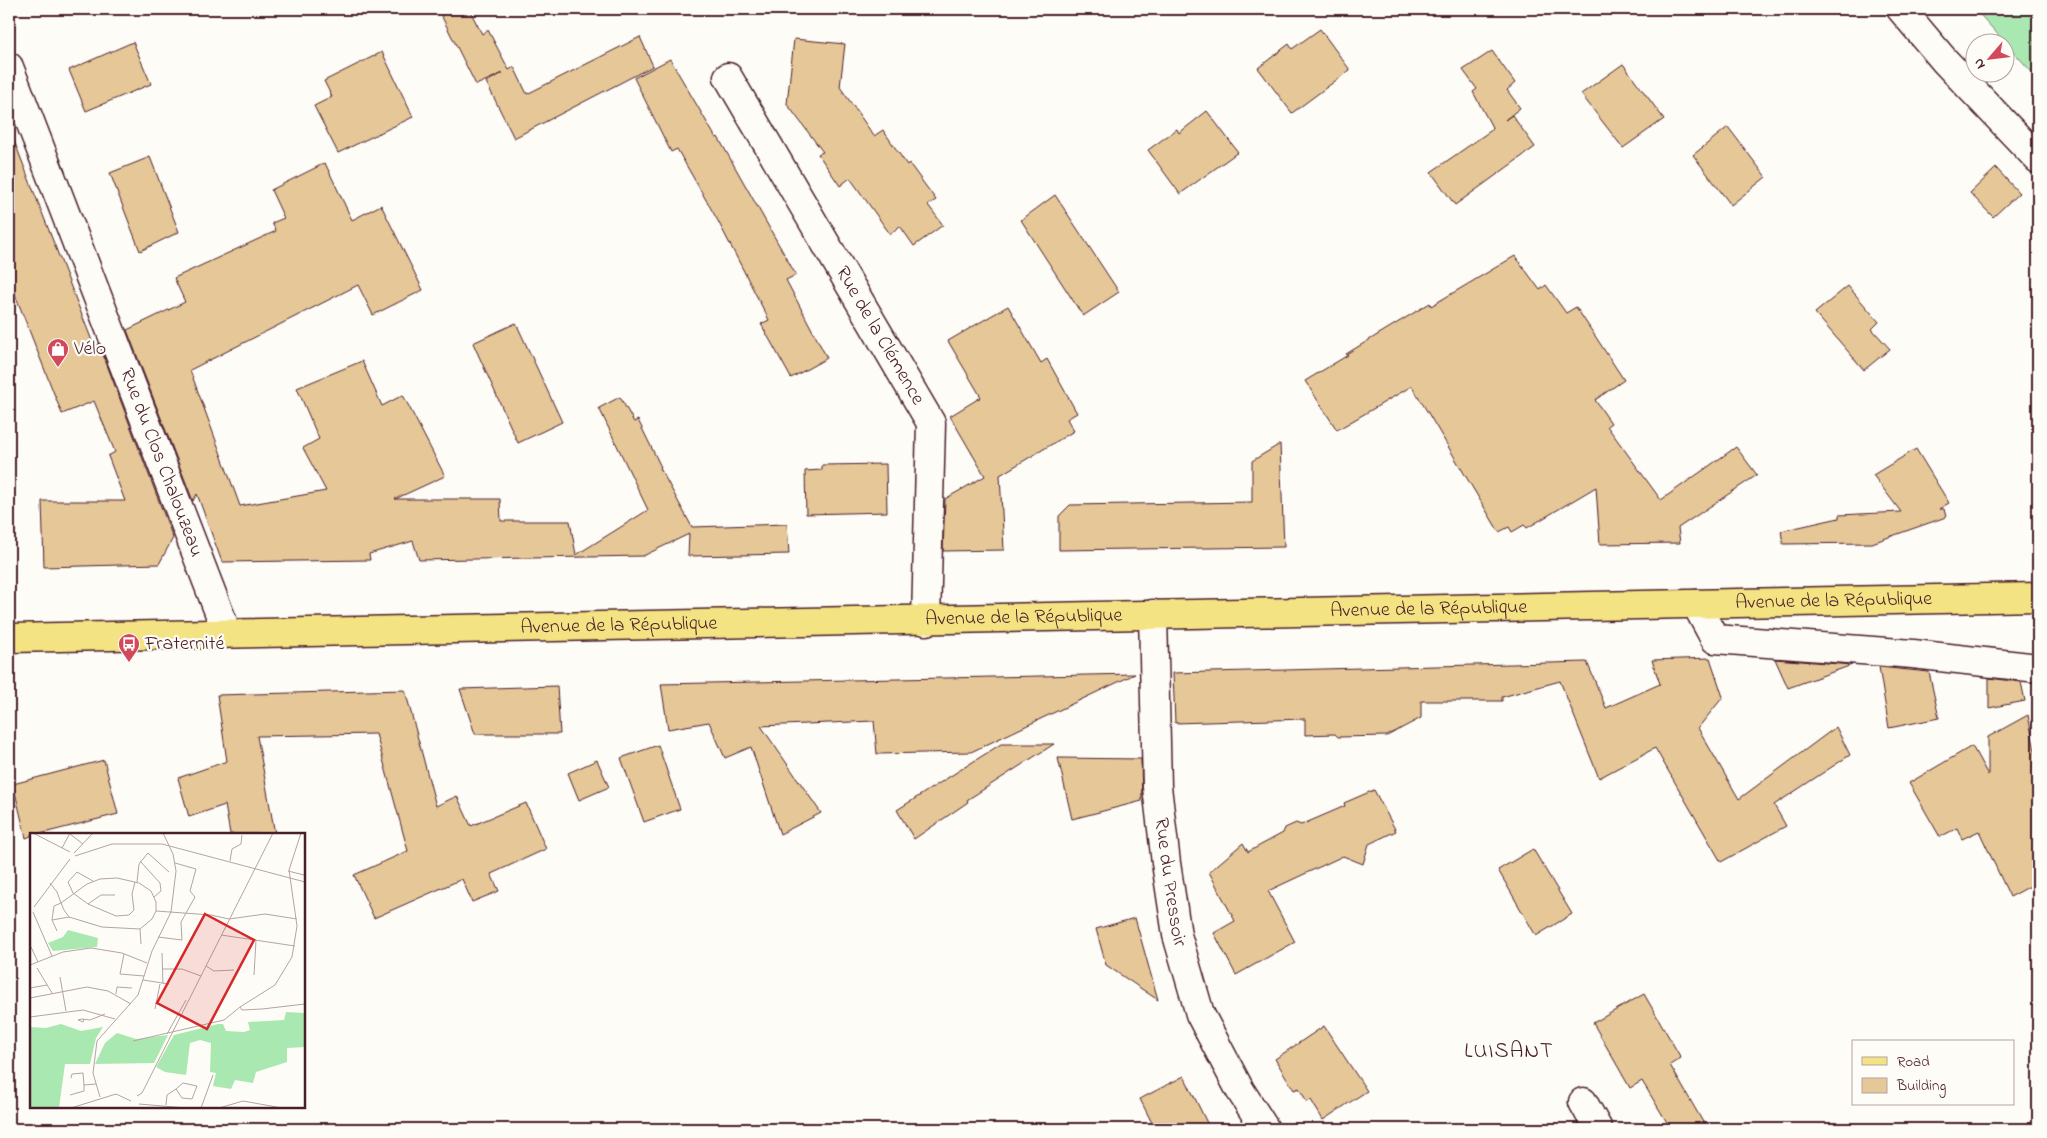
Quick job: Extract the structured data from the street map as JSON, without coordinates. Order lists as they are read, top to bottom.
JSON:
{
  "streets": {
    "main road": ["Avenue de la République"],
    "street": ["Rue de la Clémence", "Rue du Clos Chalouzeau", "Rue du Pressoir"]
  },
  "crossings": [
    ["Rue de la Clémence", "Avenue de la République"],
    ["Rue du Clos Chalouzeau", "Avenue de la République"],
    ["Avenue de la République", "Rue du Pressoir"]
  ],
  "districts": ["LUISANT"],
  "places": {
    "shop": ["Vélo"],
    "bus stop": ["Fraternité"]
  },
  "legend": ["Road", "Building"],
  "north": "bottom left"
}
